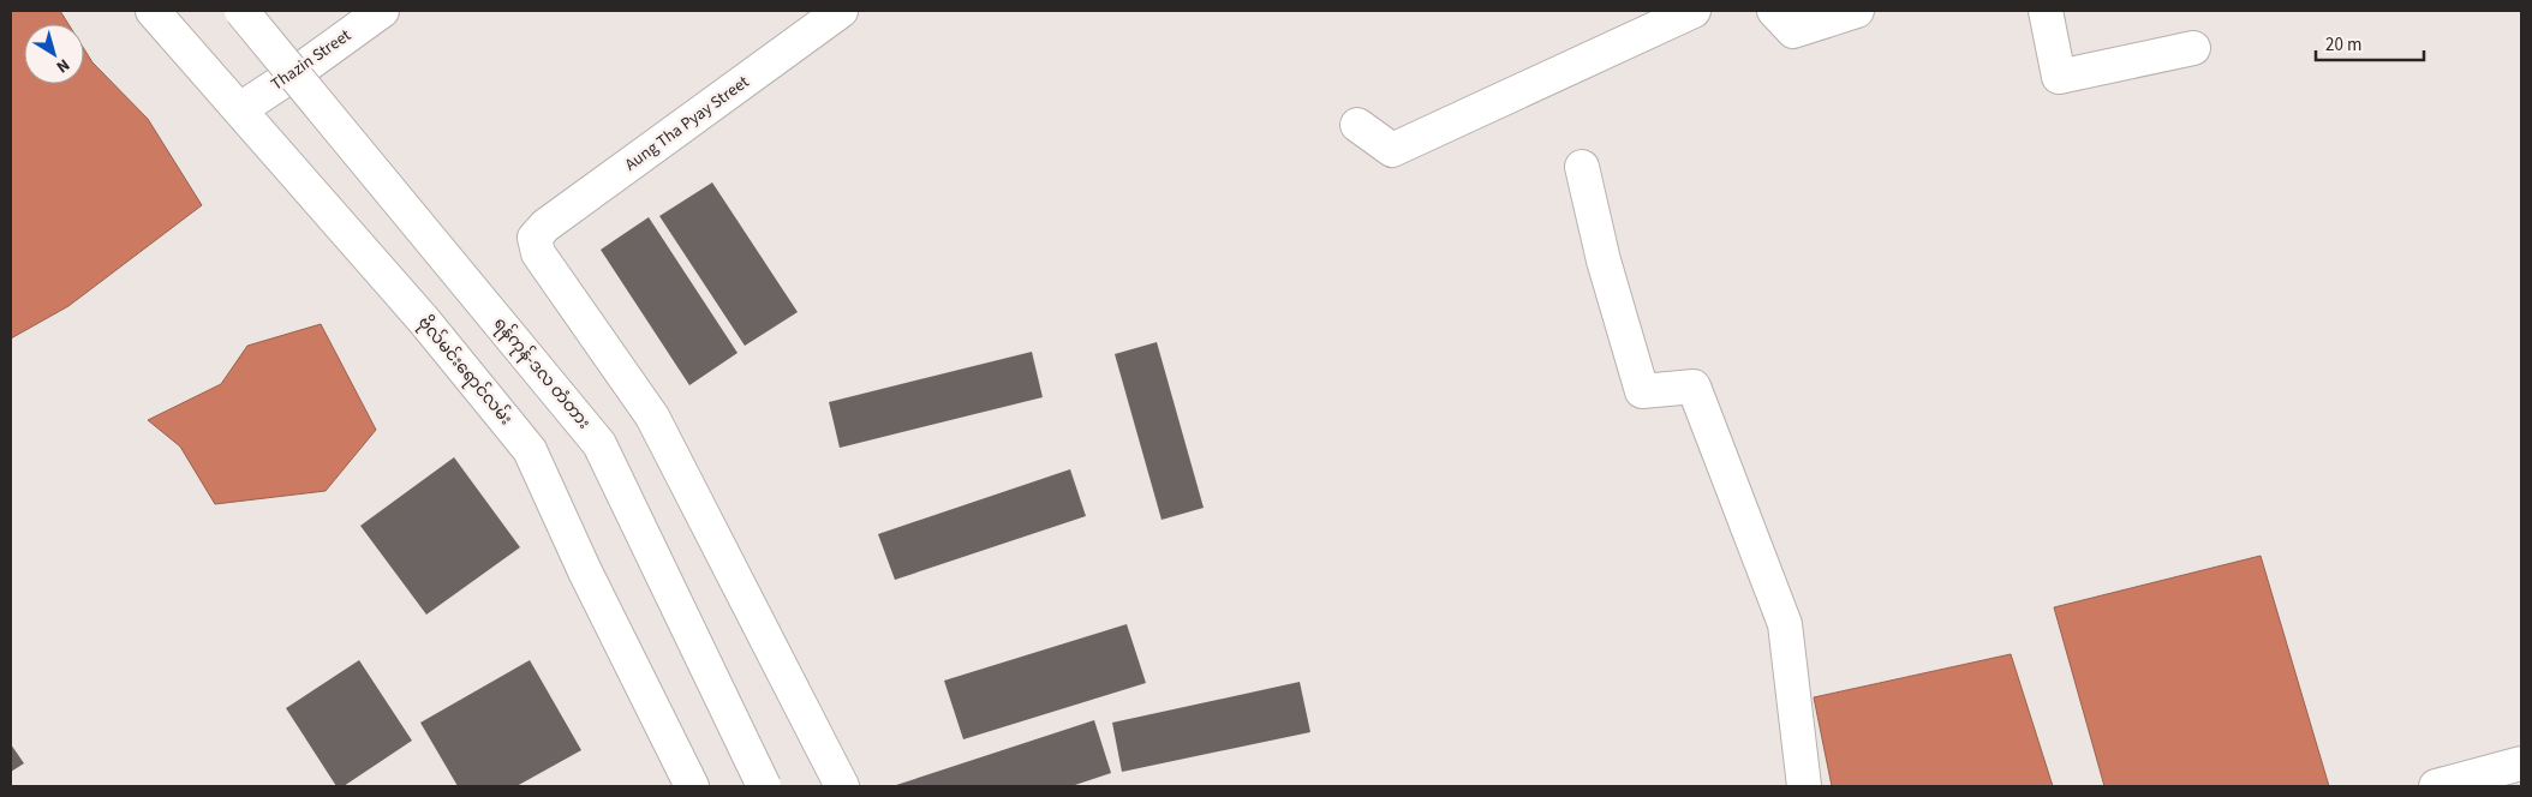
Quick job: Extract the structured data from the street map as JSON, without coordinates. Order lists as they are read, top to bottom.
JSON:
{
  "streets": {
    "street": [
      "Thazin Street",
      "Aung Tha Pyay Street",
      "ဗိုလ်မင်းရောင်လမ်း",
      "ရန်ကုန်-ဒလ တံတား"
    ]
  },
  "crossings": [
    ["Thazin Street", "ဗိုလ်မင်းရောင်လမ်း"]
  ],
  "scale_bar": "20 m",
  "north": "bottom right"
}
